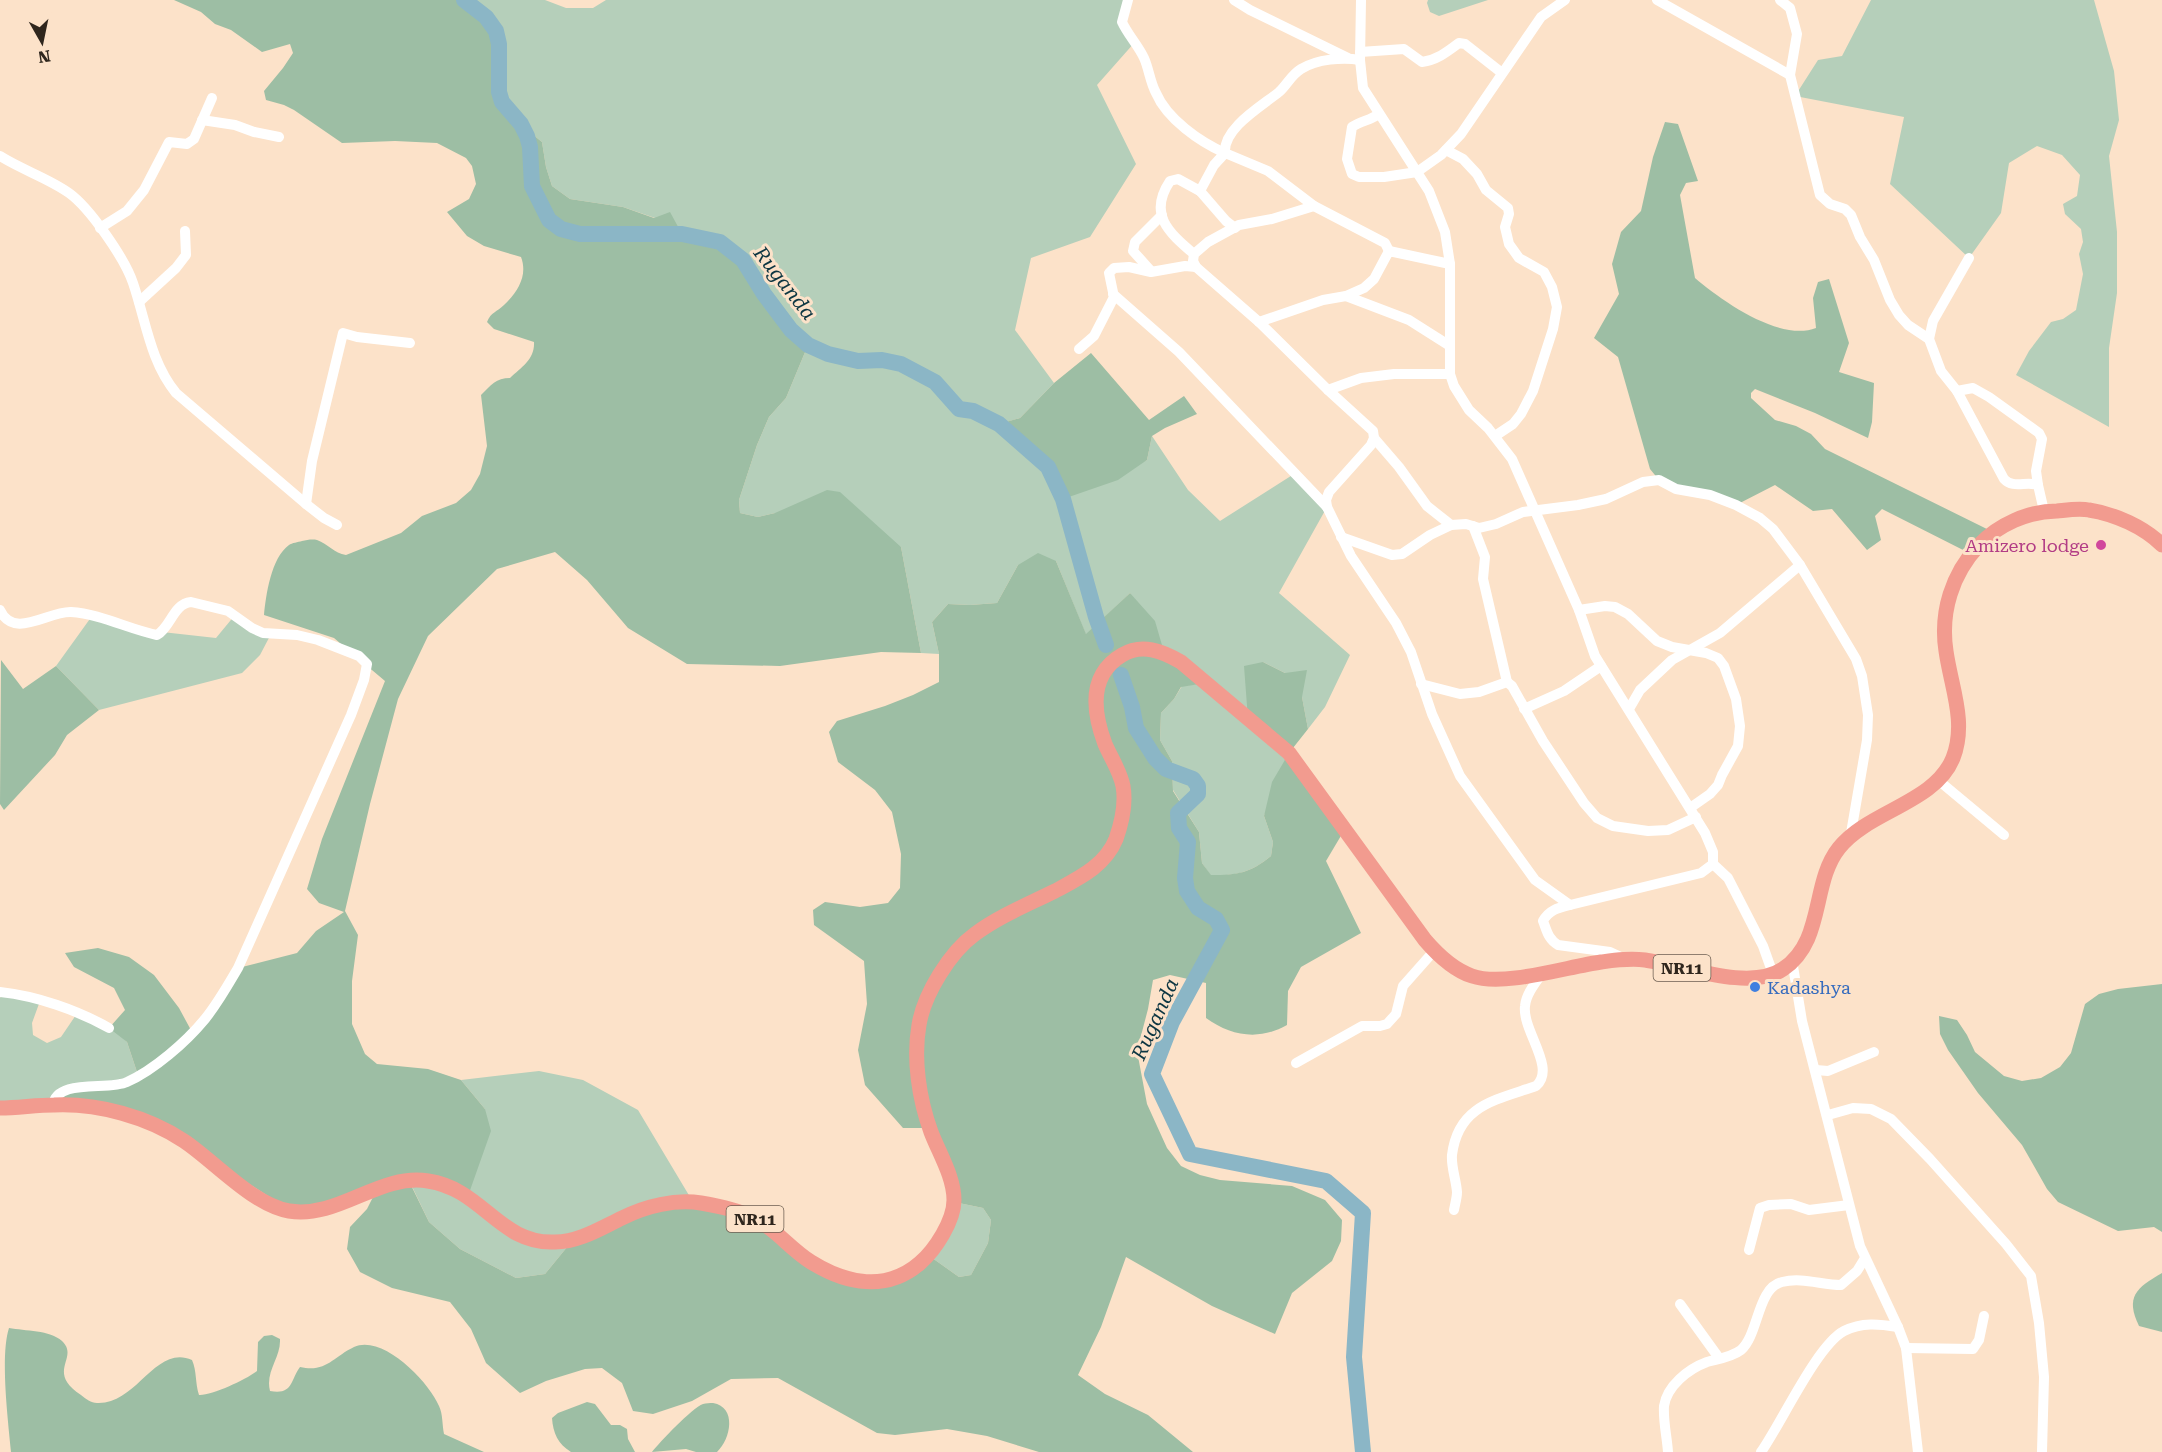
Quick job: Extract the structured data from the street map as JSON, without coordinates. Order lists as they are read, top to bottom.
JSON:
{
  "streets": {
    "highway": ["NR11"]
  },
  "water": ["Ruganda"],
  "places": ["Amizero lodge", "Kadashya"],
  "north": "bottom"
}
